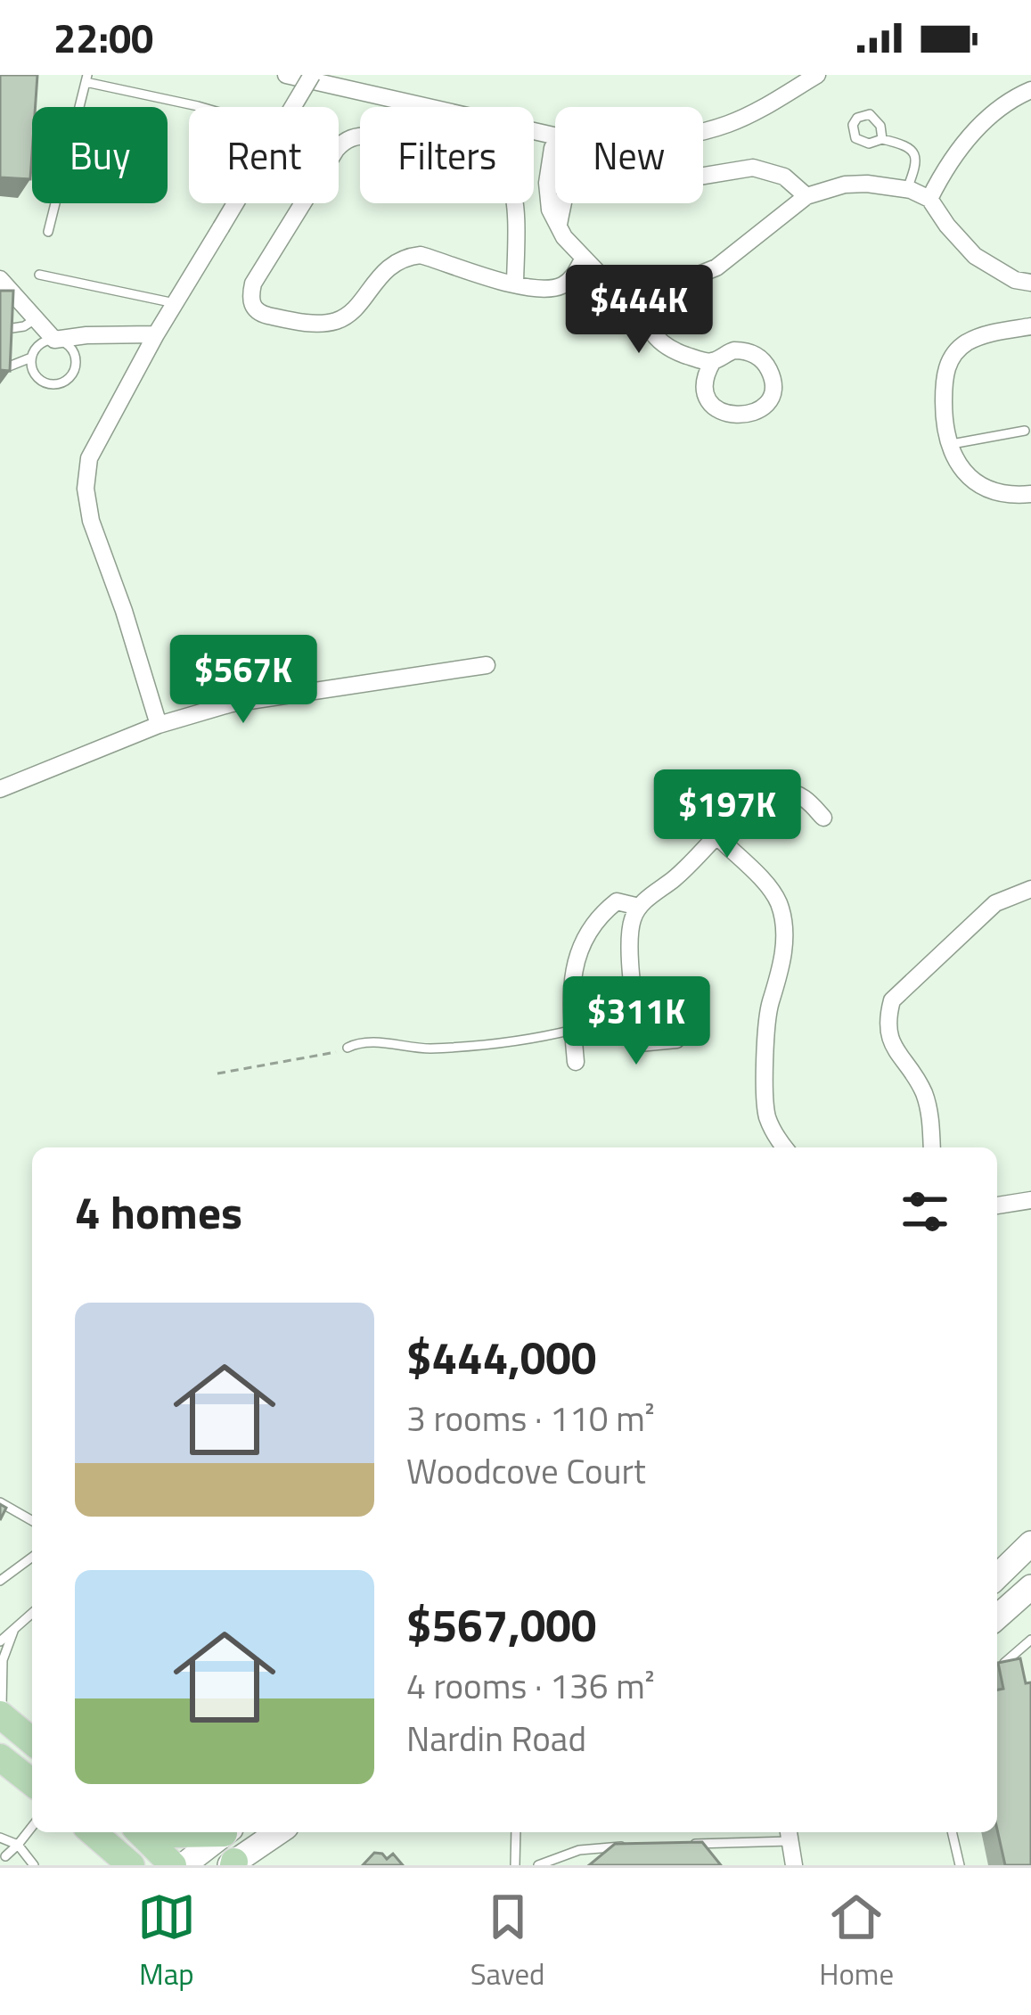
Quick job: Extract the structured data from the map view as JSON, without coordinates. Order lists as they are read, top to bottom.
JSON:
{
  "page": {
    "status": "22:00",
    "chip": [
      "Buy",
      "Rent",
      "Filters",
      "New"
    ],
    "price": [
      "$444K",
      "$567K",
      "$197K",
      "$311K"
    ],
    "heading": "4 homes",
    "list": [
      {
        "name": "$444,000",
        "note": "3 rooms · 110 m² · Woodcove Court"
      },
      {
        "name": "$567,000",
        "note": "4 rooms · 136 m² · Nardin Road"
      }
    ],
    "tabs": ["Map", "Saved", "Home"]
  }
}
